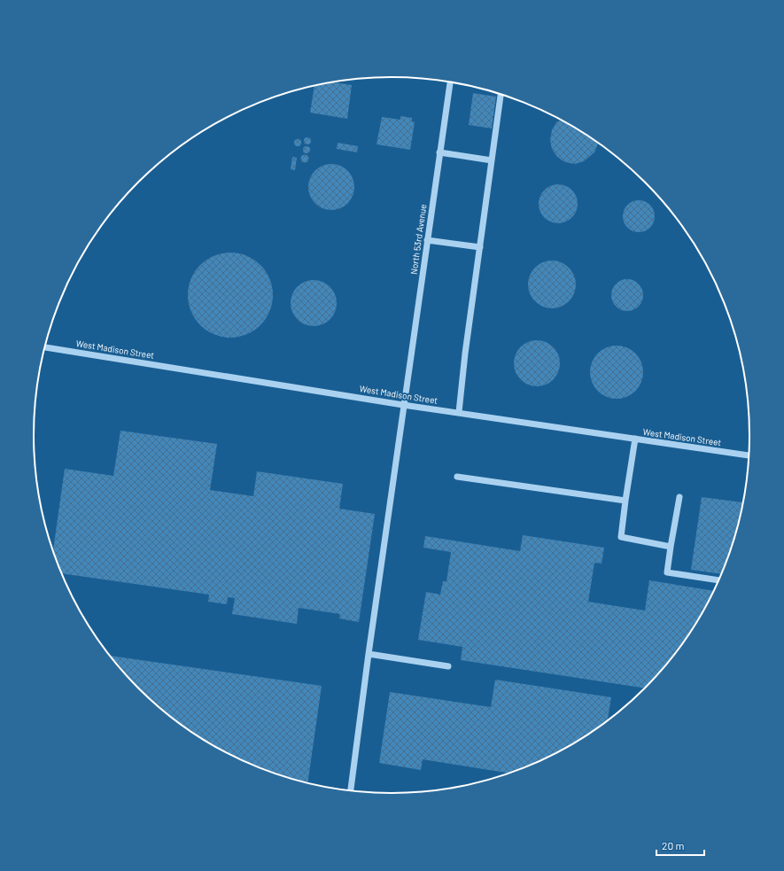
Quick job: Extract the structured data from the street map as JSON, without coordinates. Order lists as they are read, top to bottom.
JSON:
{
  "streets": {
    "street": ["North 53rd Avenue", "West Madison Street"]
  },
  "crossings": [
    ["North 53rd Avenue", "West Madison Street"]
  ],
  "scale_bar": "20 m"
}
